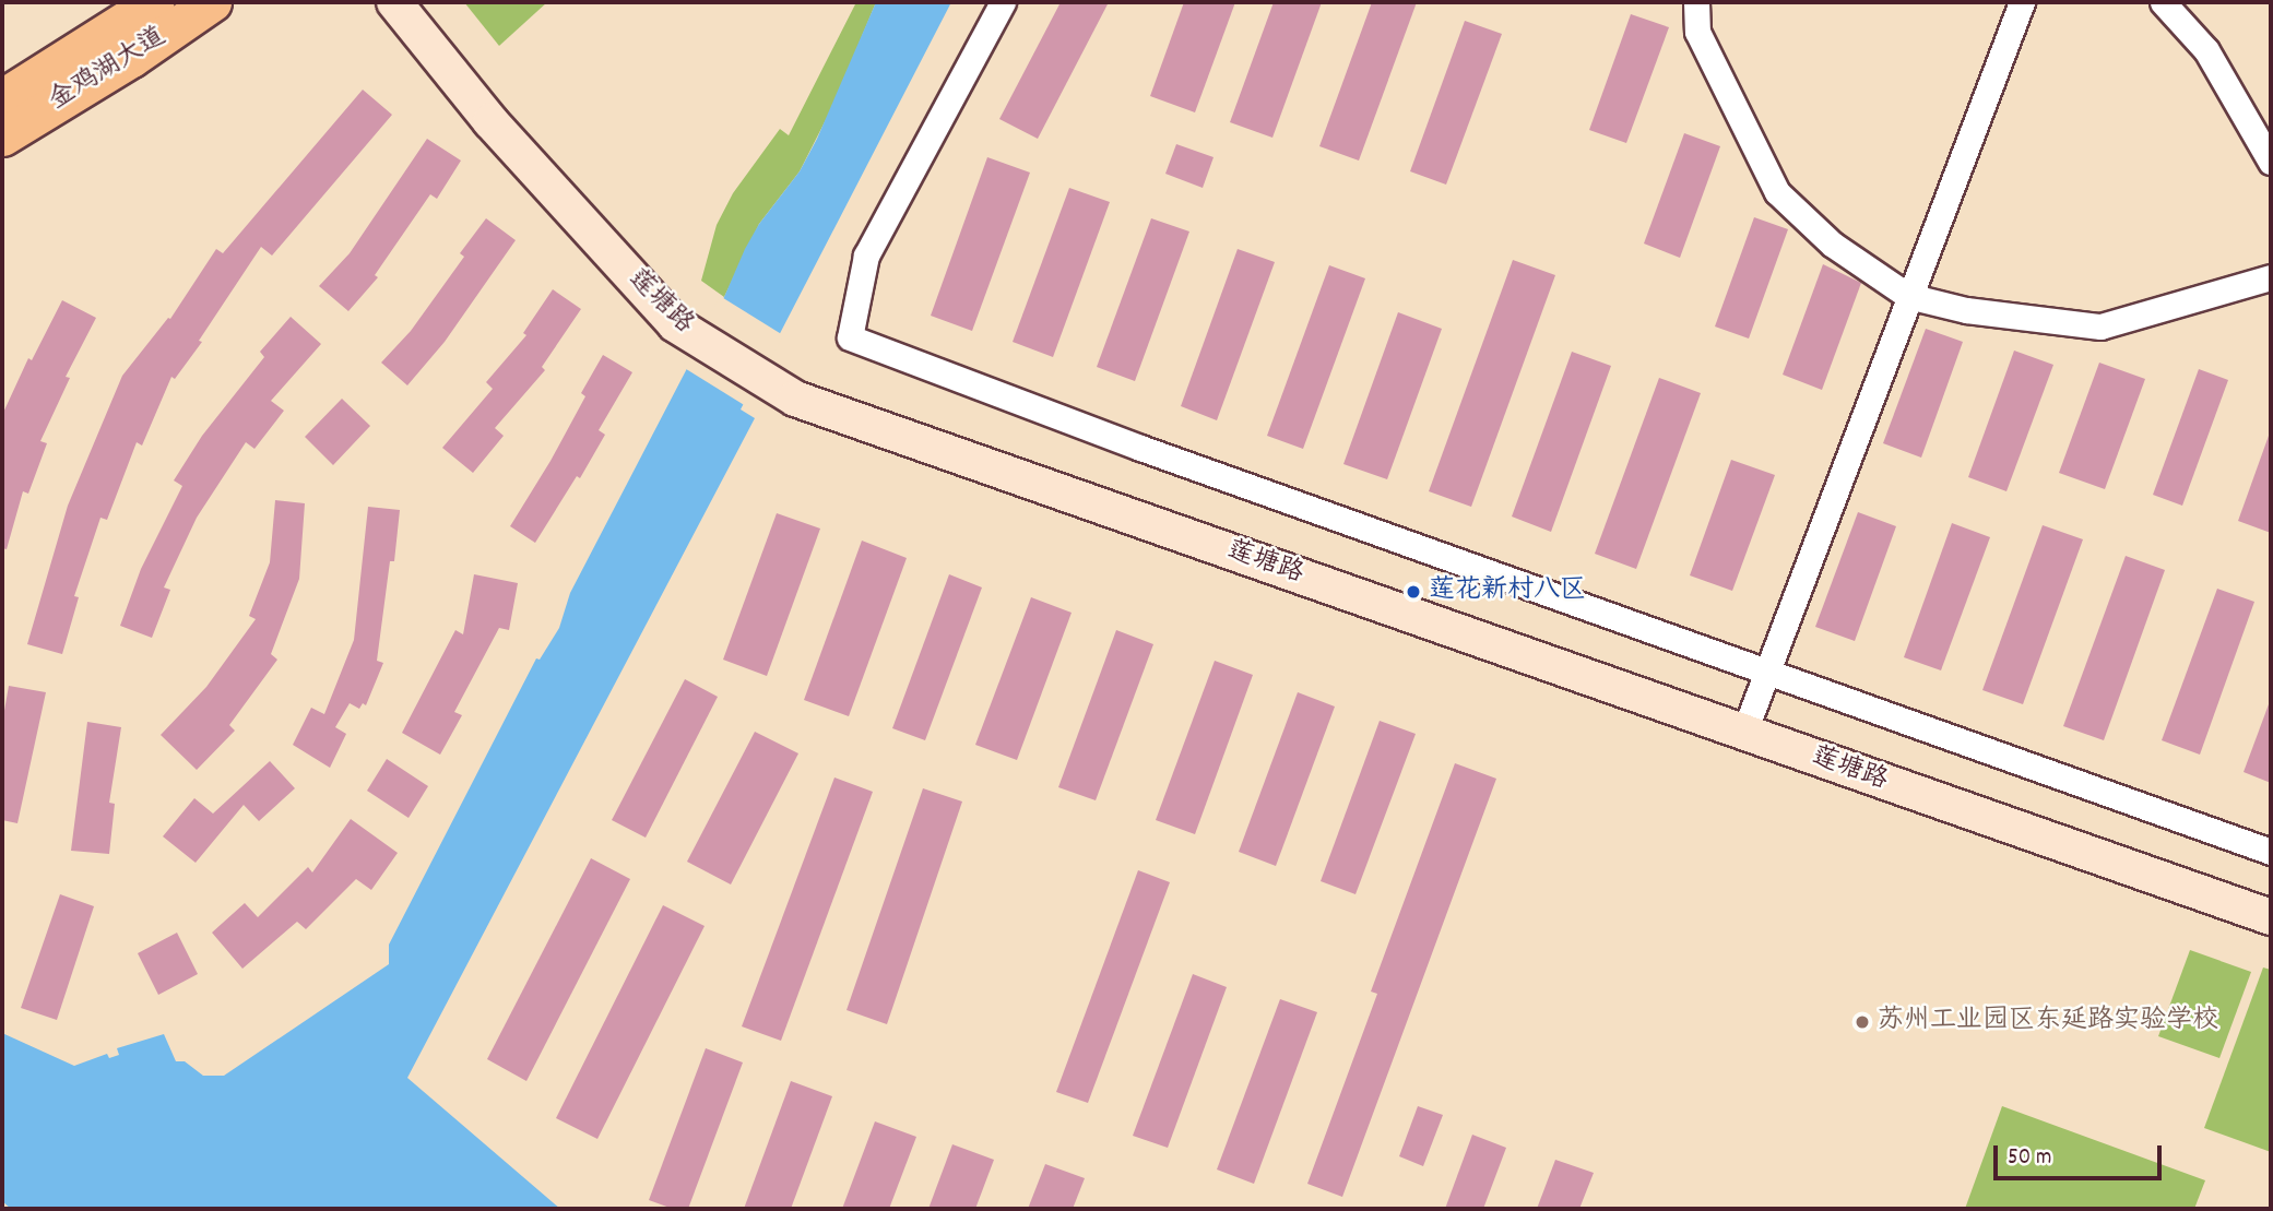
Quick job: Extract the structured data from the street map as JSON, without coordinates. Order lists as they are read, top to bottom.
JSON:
{
  "streets": {
    "main road": ["金鸡湖大道"],
    "street": ["莲塘路"]
  },
  "places": ["莲花新村八区", "苏州工业园区东延路实验学校"],
  "scale_bar": "50 m"
}
